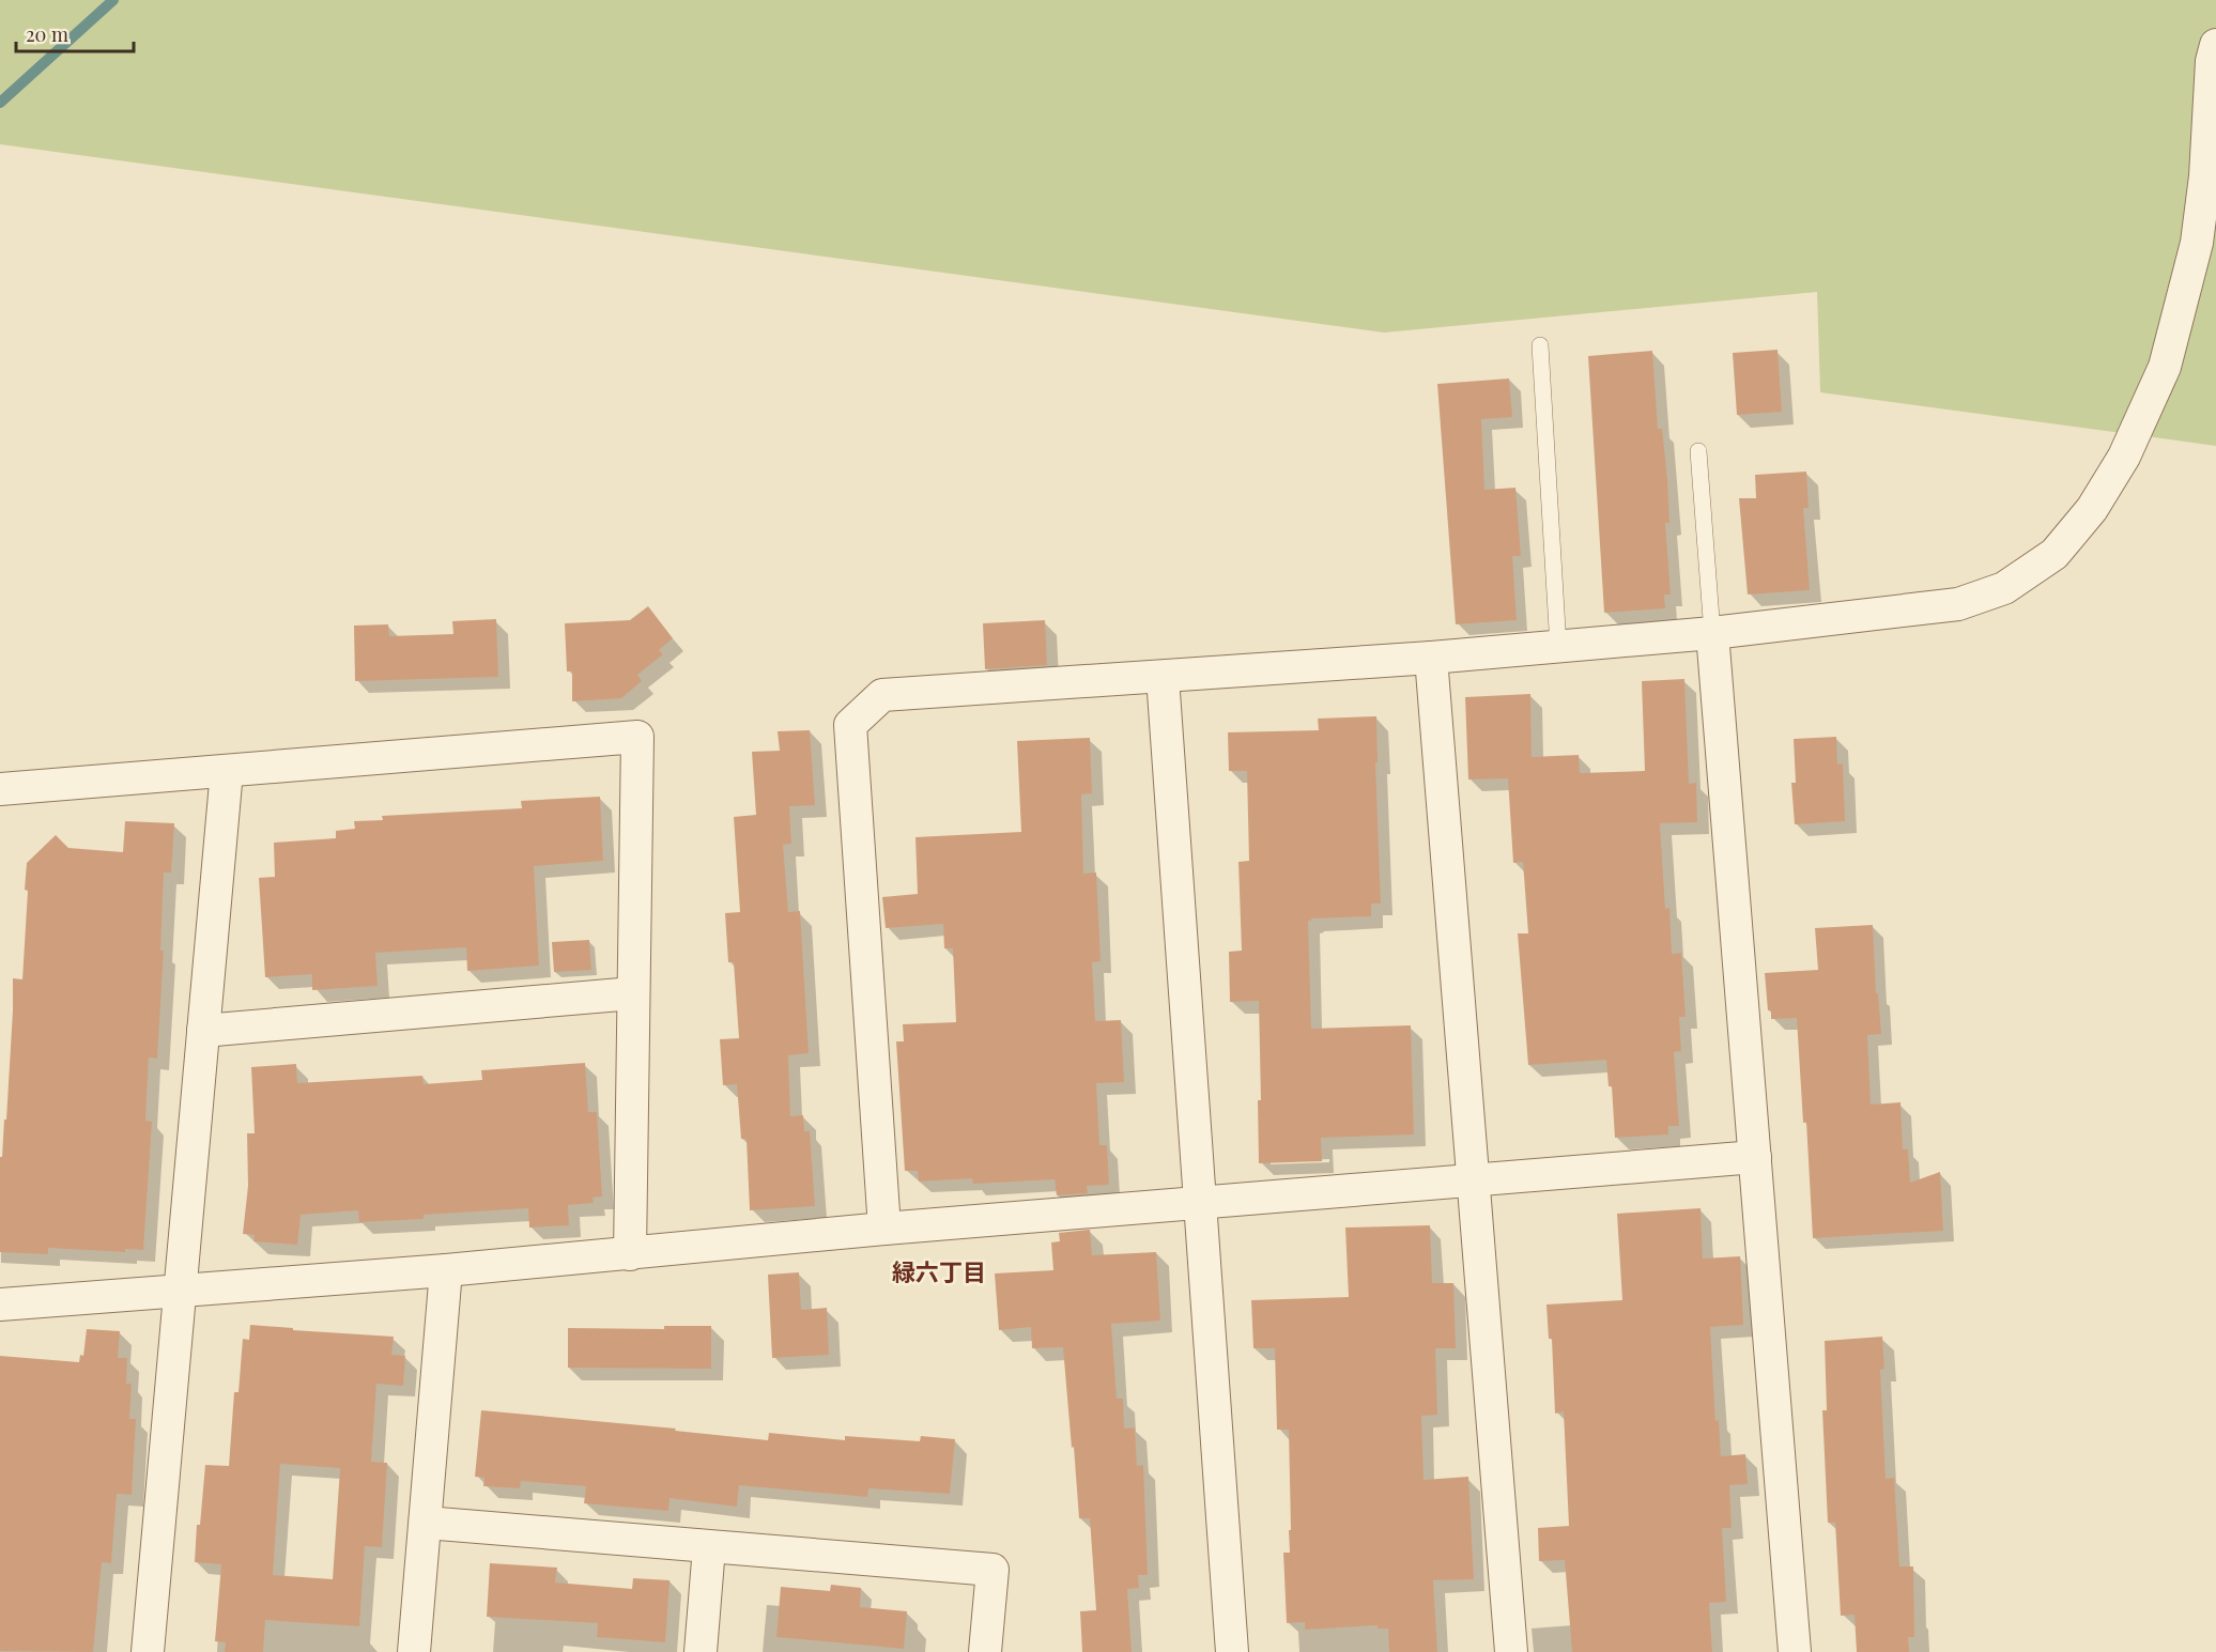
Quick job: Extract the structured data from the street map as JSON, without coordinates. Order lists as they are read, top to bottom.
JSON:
{
  "districts": ["緑六丁目"],
  "scale_bar": "20 m"
}
